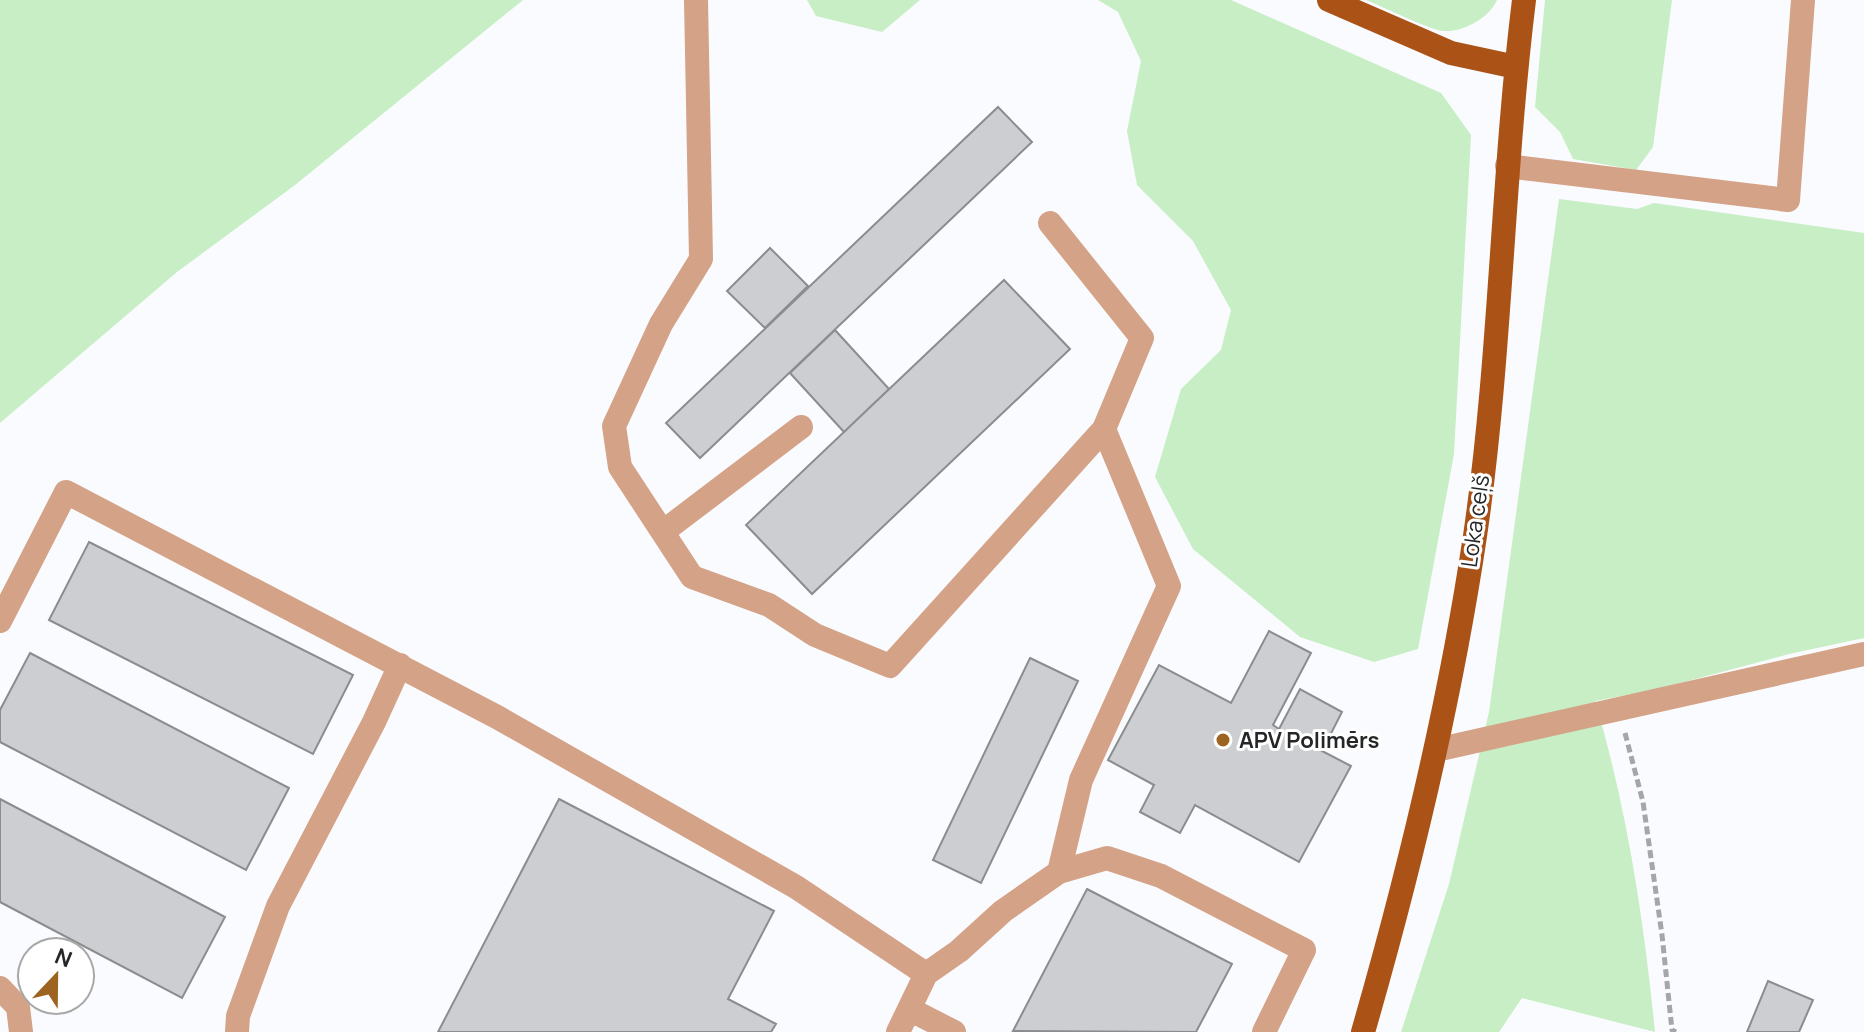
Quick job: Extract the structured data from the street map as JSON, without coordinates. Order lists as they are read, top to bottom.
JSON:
{
  "streets": {
    "main road": ["Loka ceļš"]
  },
  "places": ["APV Polimērs"],
  "north": "top"
}
